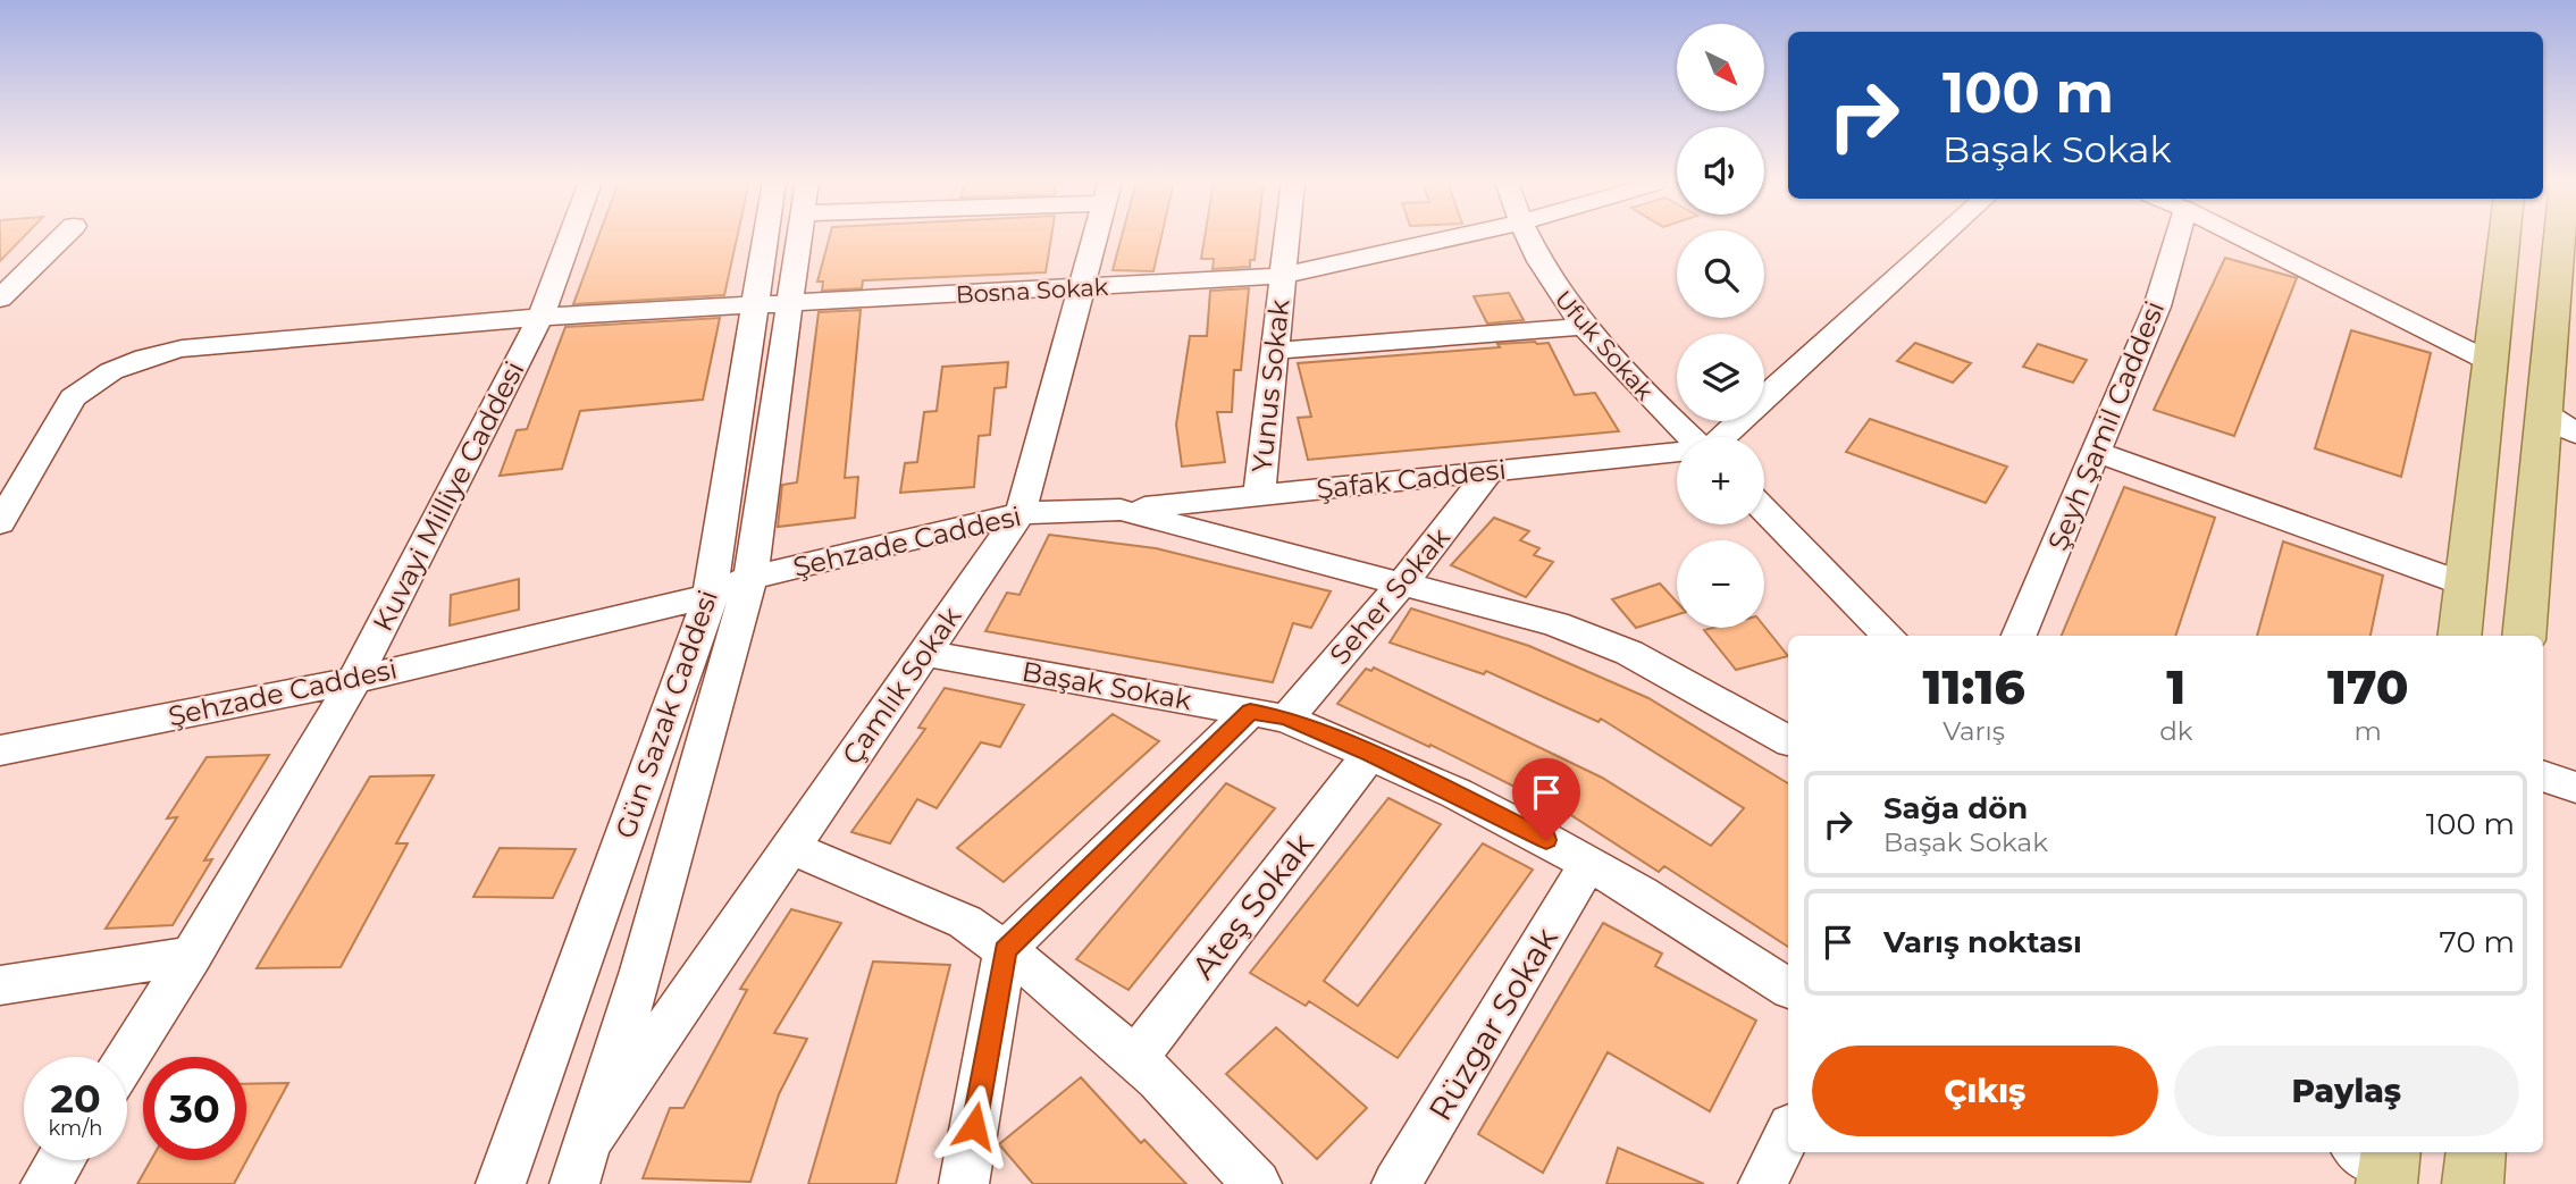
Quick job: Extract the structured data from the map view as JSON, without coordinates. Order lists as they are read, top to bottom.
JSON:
{
  "streets": {
    "street": [
      "Bosna Sokak",
      "Ufuk Sokak",
      "Yunus Sokak",
      "Şeyh Şamil Caddesi",
      "Şafak Caddesi",
      "Kuvayi Milliye Caddesi",
      "Şehzade Caddesi",
      "Seher Sokak",
      "Çamlık Sokak",
      "Başak Sokak",
      "Gün Sazak Caddesi",
      "Ateş Sokak",
      "Rüzgar Sokak"
    ]
  },
  "crossings": [
    ["Bosna Sokak", "Yunus Sokak"],
    ["Bosna Sokak", "Kuvayi Milliye Caddesi"],
    ["Bosna Sokak", "Çamlık Sokak"],
    ["Bosna Sokak", "Gün Sazak Caddesi"],
    ["Yunus Sokak", "Şafak Caddesi"],
    ["Şafak Caddesi", "Şehzade Caddesi"],
    ["Şafak Caddesi", "Seher Sokak"],
    ["Kuvayi Milliye Caddesi", "Şehzade Caddesi"],
    ["Şehzade Caddesi", "Seher Sokak"],
    ["Şehzade Caddesi", "Çamlık Sokak"],
    ["Şehzade Caddesi", "Gün Sazak Caddesi"],
    ["Seher Sokak", "Başak Sokak"],
    ["Çamlık Sokak", "Başak Sokak"],
    ["Çamlık Sokak", "Gün Sazak Caddesi"],
    ["Başak Sokak", "Ateş Sokak"],
    ["Başak Sokak", "Rüzgar Sokak"]
  ],
  "north": "bottom right",
  "page": {
    "map_buttons": ["+", "−"],
    "turn": ["100 m", "Başak Sokak"],
    "eta": [
      "11:16",
      "Varış",
      "1",
      "dk",
      "170",
      "m"
    ],
    "list": [
      {
        "name": "Sağa dön",
        "note": "Başak Sokak",
        "value": "100 m"
      },
      {
        "name": "Varış noktası",
        "value": "70 m"
      }
    ],
    "buttons": ["Çıkış", "Paylaş"],
    "speed": "20 km/h",
    "limit": "30"
  }
}
